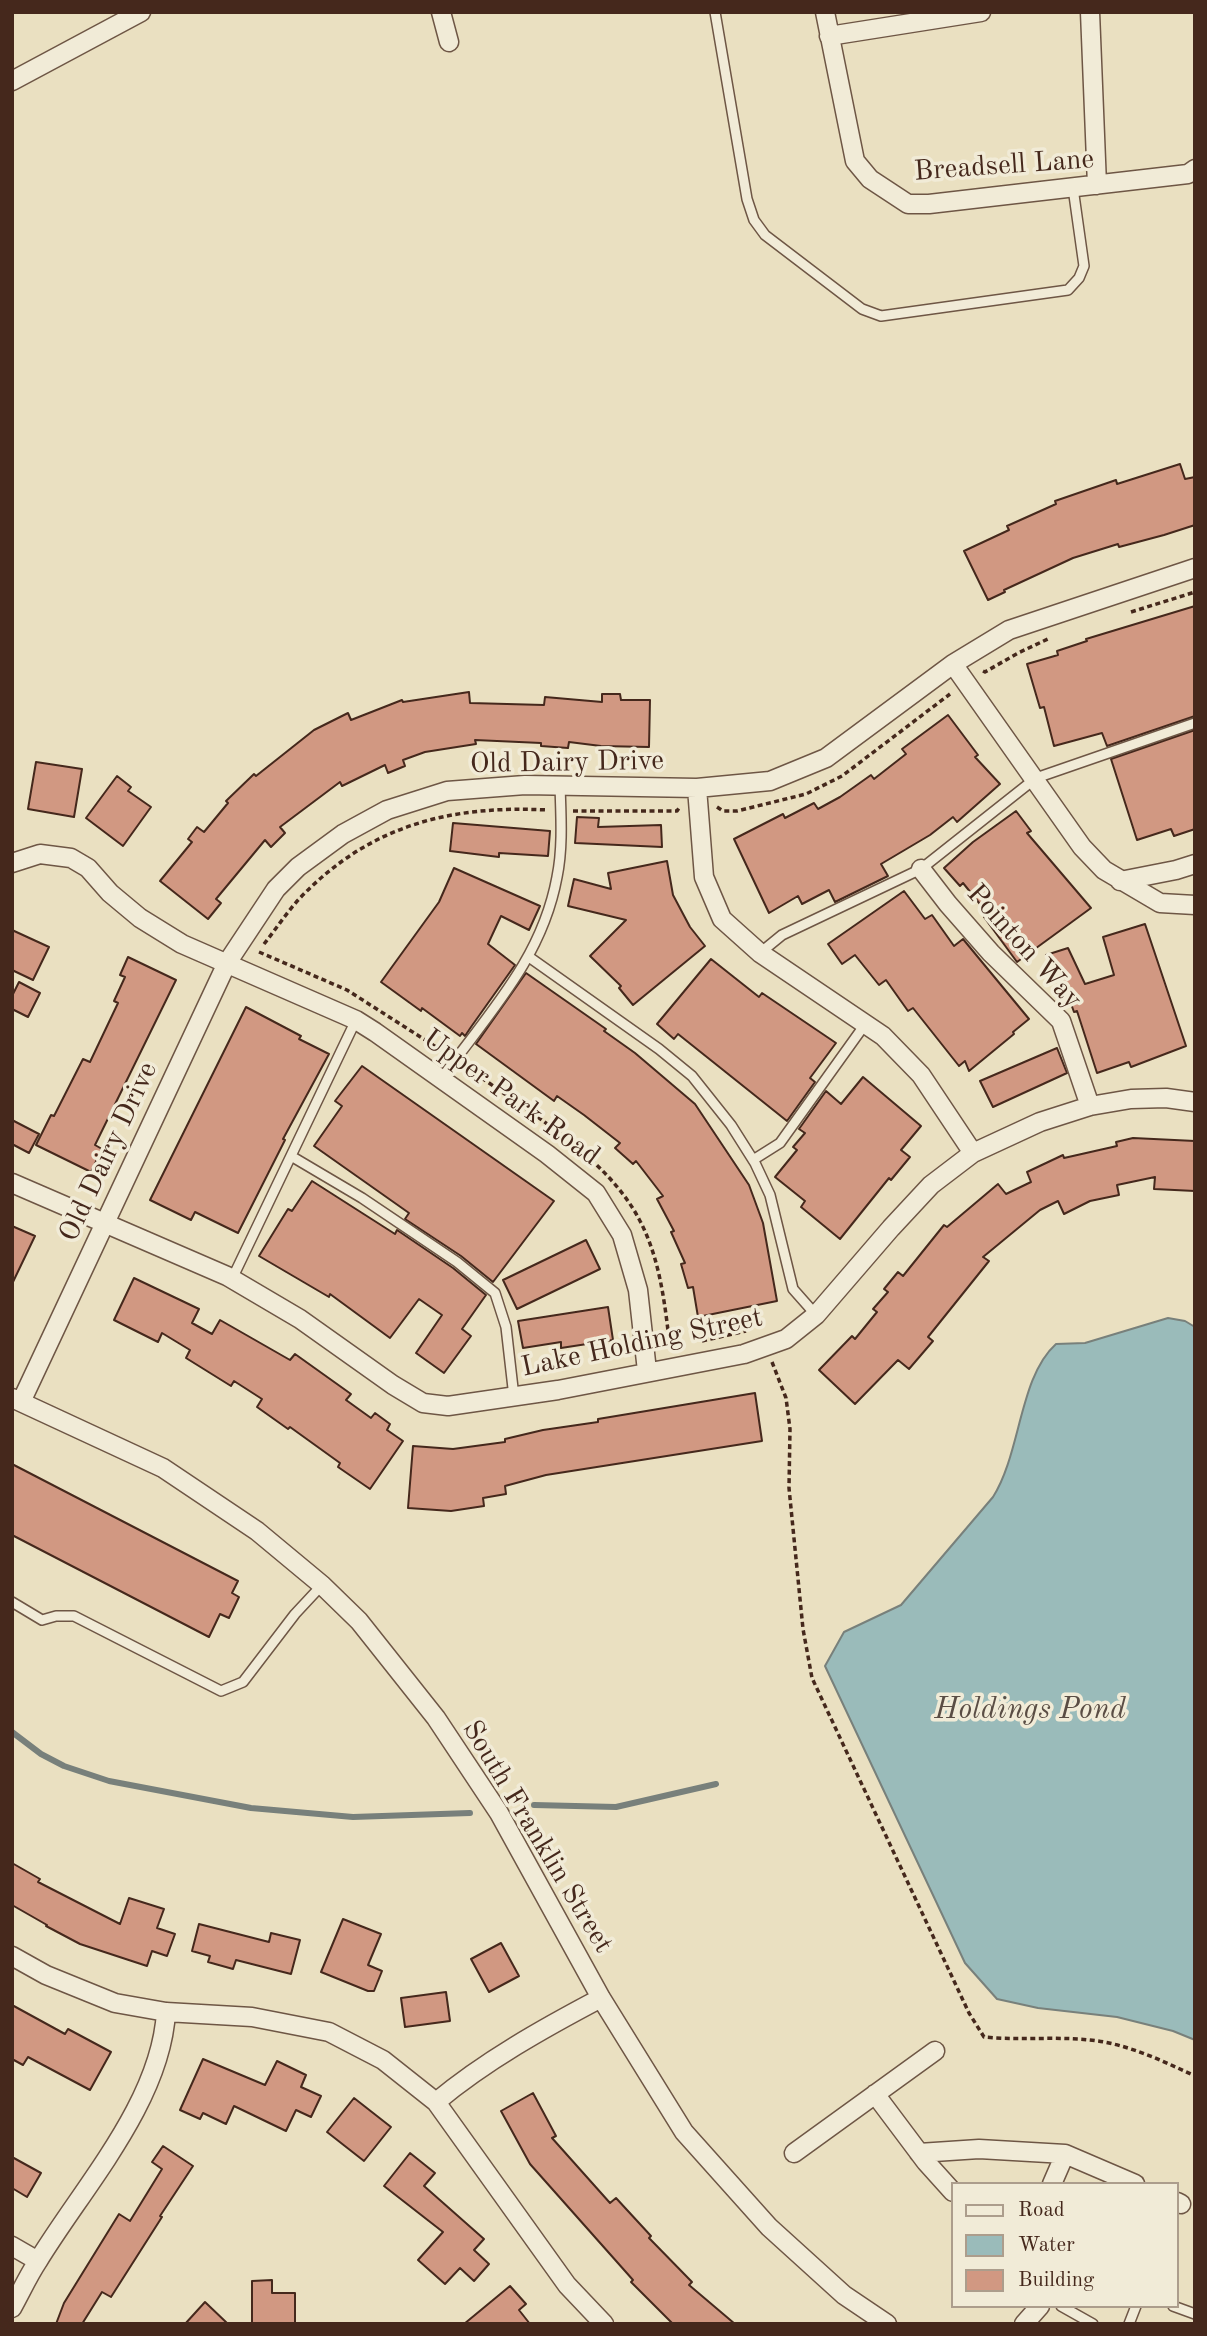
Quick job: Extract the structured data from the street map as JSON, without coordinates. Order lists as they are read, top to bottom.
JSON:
{
  "streets": {
    "street": [
      "Breadsell Lane",
      "Old Dairy Drive",
      "Pointon Way",
      "Upper Park Road",
      "Lake Holding Street",
      "South Franklin Street"
    ]
  },
  "crossings": [
    ["Old Dairy Drive", "Upper Park Road"],
    ["Old Dairy Drive", "Lake Holding Street"],
    ["Old Dairy Drive", "South Franklin Street"],
    ["Pointon Way", "Lake Holding Street"],
    ["Upper Park Road", "Lake Holding Street"]
  ],
  "water": ["Holdings Pond"],
  "legend": ["Road", "Water", "Building"]
}
